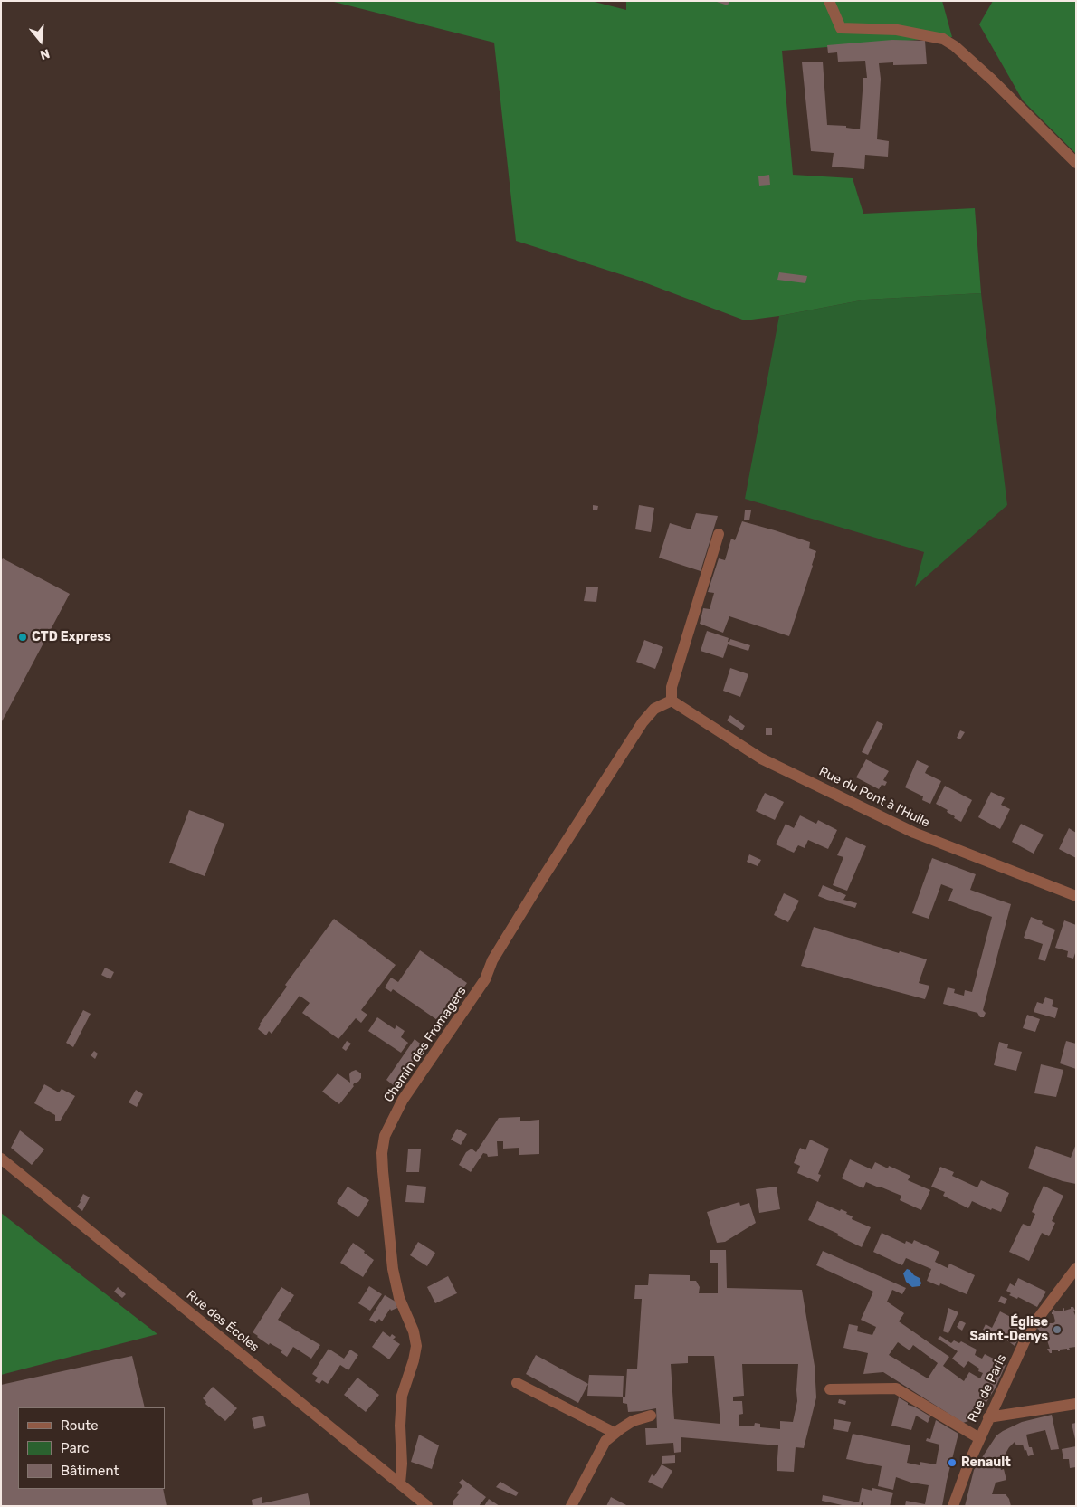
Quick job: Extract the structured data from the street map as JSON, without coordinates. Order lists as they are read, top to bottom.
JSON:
{
  "streets": {
    "street": [
      "Rue du Pont à l'Huile",
      "Chemin des Fromagers",
      "Rue des Écoles",
      "Rue de Paris"
    ]
  },
  "crossings": [
    ["Rue du Pont à l'Huile", "Chemin des Fromagers"],
    ["Chemin des Fromagers", "Rue des Écoles"]
  ],
  "places": ["CTD Express", "Église Saint-Denys", "Renault"],
  "legend": ["Route", "Parc", "Bâtiment"],
  "north": "bottom"
}
